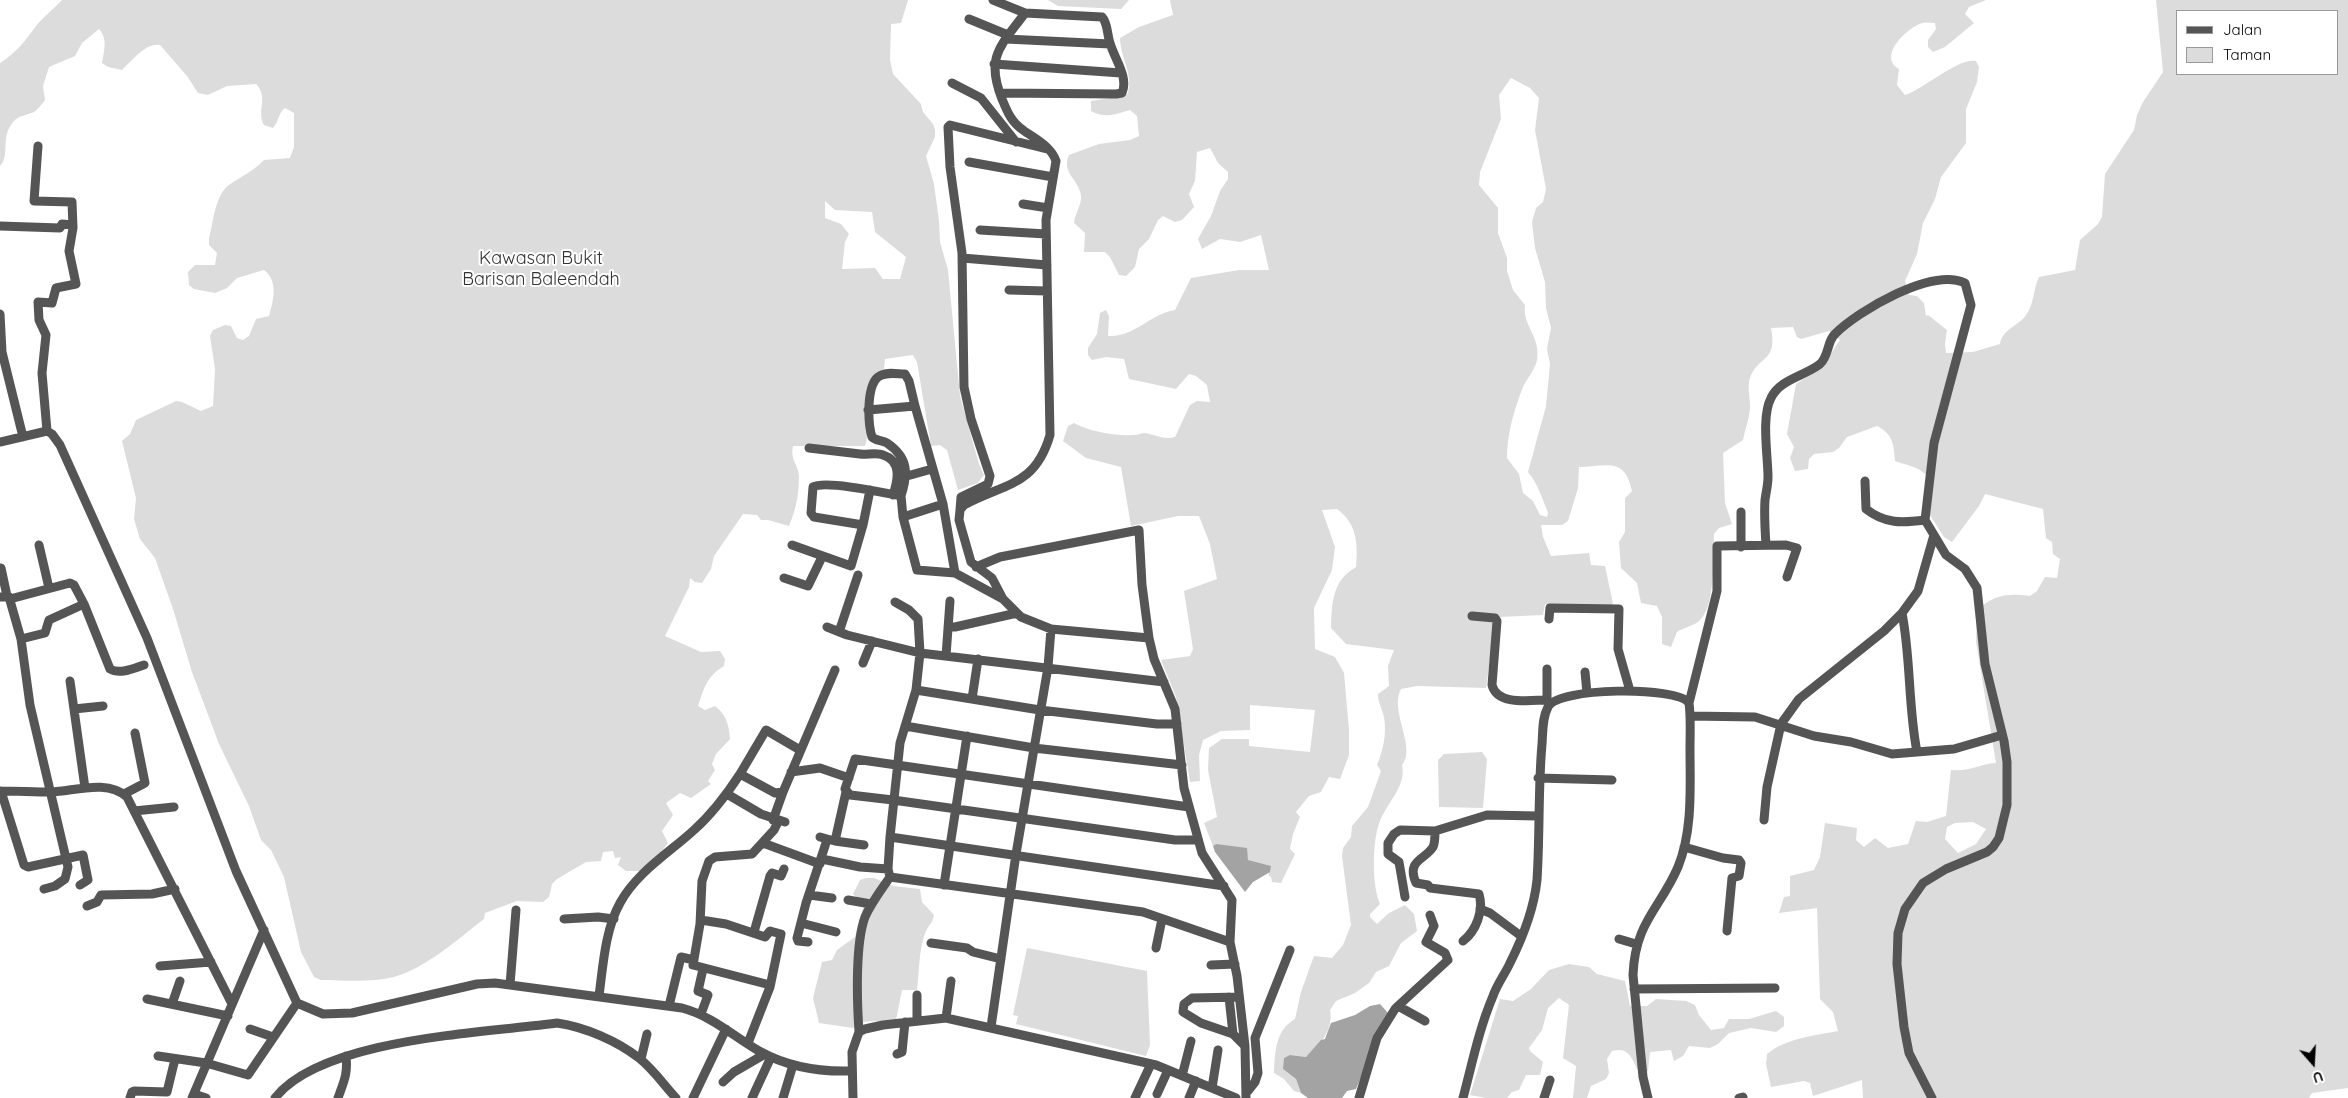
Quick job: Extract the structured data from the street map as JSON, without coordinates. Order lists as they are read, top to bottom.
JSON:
{
  "parks": ["Kawasan Bukit Barisan Baleendah"],
  "legend": ["Jalan", "Taman"],
  "north": "bottom"
}
